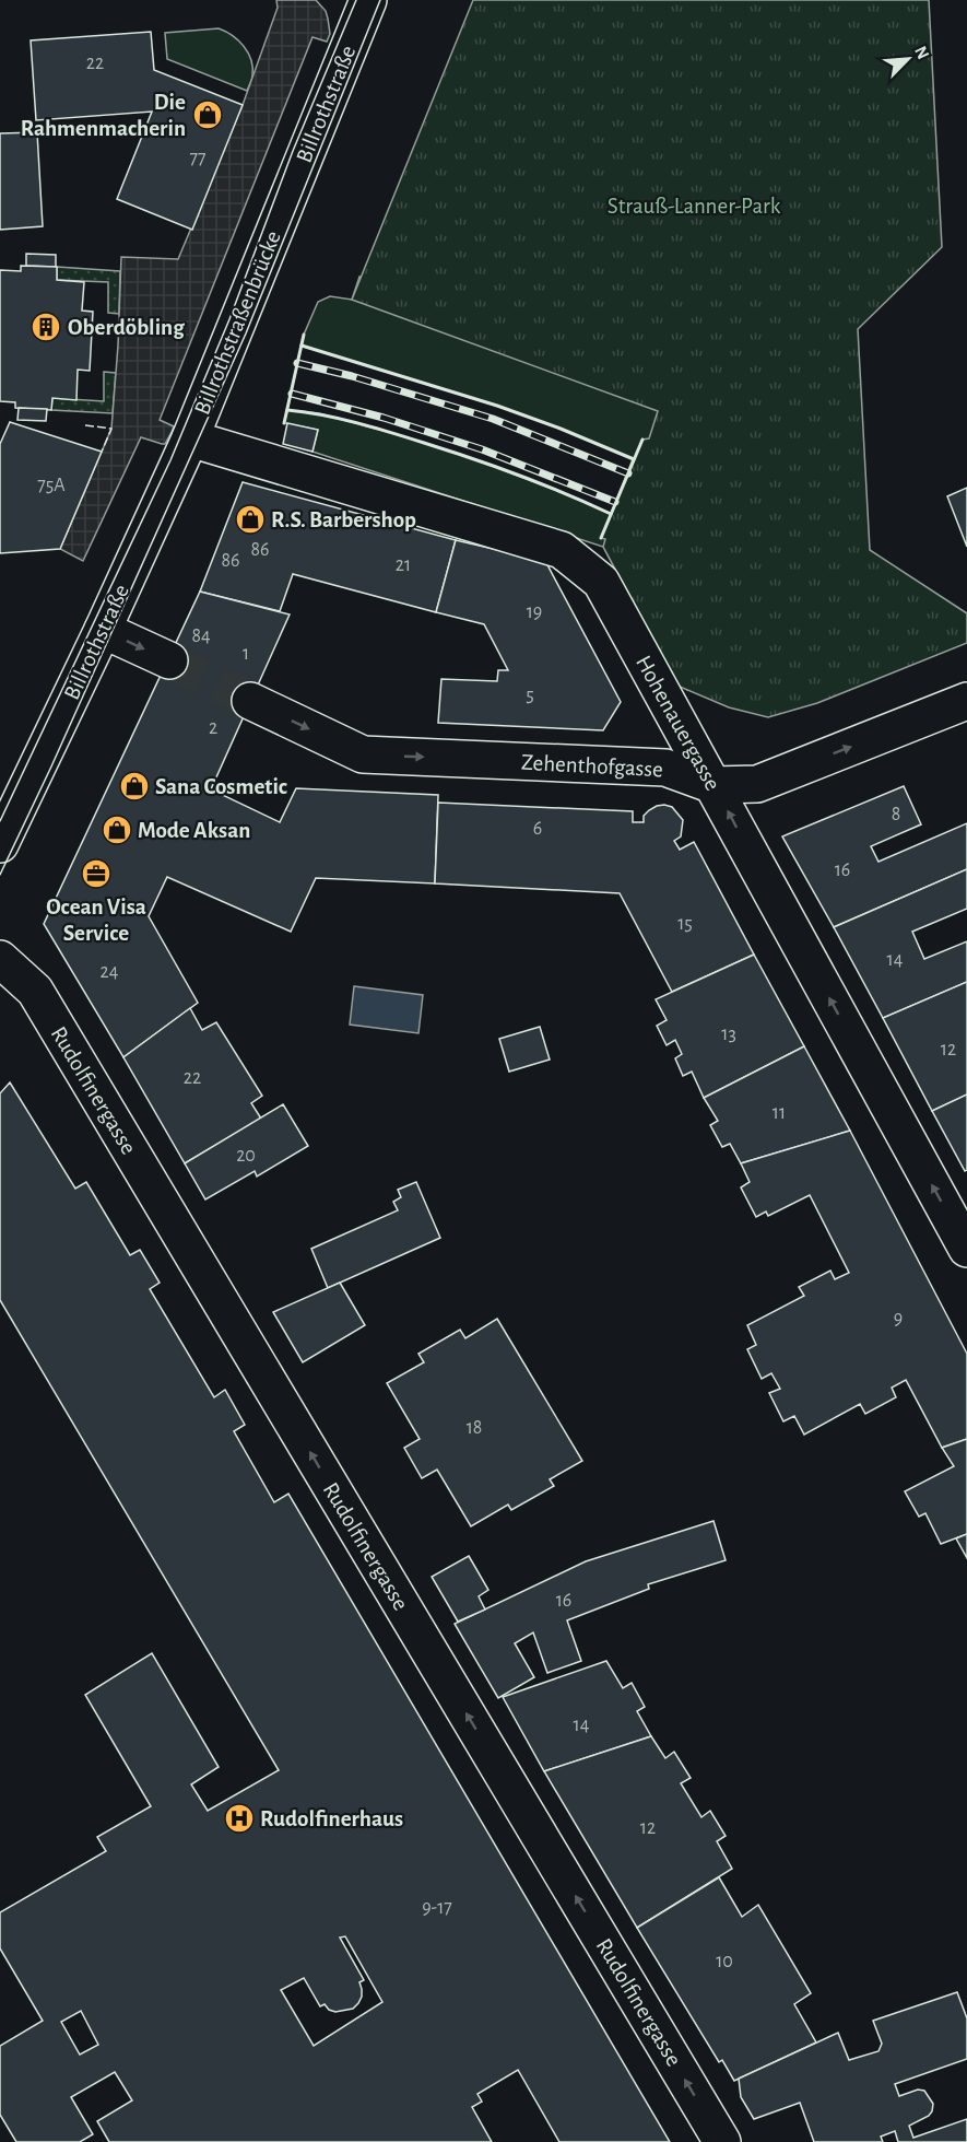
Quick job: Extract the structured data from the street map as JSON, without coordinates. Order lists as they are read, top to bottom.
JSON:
{
  "streets": {
    "street": [
      "Billrothstraße",
      "Billrothstraßenbrücke",
      "Hohenauergasse",
      "Zehenthofgasse",
      "Rudolfinergasse"
    ]
  },
  "crossings": [
    ["Billrothstraße", "Billrothstraßenbrücke"],
    ["Billrothstraße", "Hohenauergasse"],
    ["Billrothstraßenbrücke", "Hohenauergasse"],
    ["Hohenauergasse", "Zehenthofgasse"]
  ],
  "one_way": ["Hohenauergasse", "Zehenthofgasse", "Rudolfinergasse"],
  "parks": ["Strauß-Lanner-Park"],
  "places": {
    "shop": [
      "Die Rahmenmacherin",
      "R.S. Barbershop",
      "Sana Cosmetic",
      "Mode Aksan"
    ],
    "building": ["Oberdöbling"],
    "office": ["Ocean Visa Service"],
    "hospital": ["Rudolfinerhaus"]
  },
  "house_numbers": [
    "22",
    "77",
    "75A",
    "86",
    "86",
    "21",
    "19",
    "84",
    "1",
    "5",
    "2",
    "8",
    "6",
    "16",
    "15",
    "14",
    "24",
    "13",
    "12",
    "22",
    "11",
    "20",
    "9",
    "18",
    "16",
    "14",
    "12",
    "9-17",
    "10"
  ],
  "north": "top right"
}
